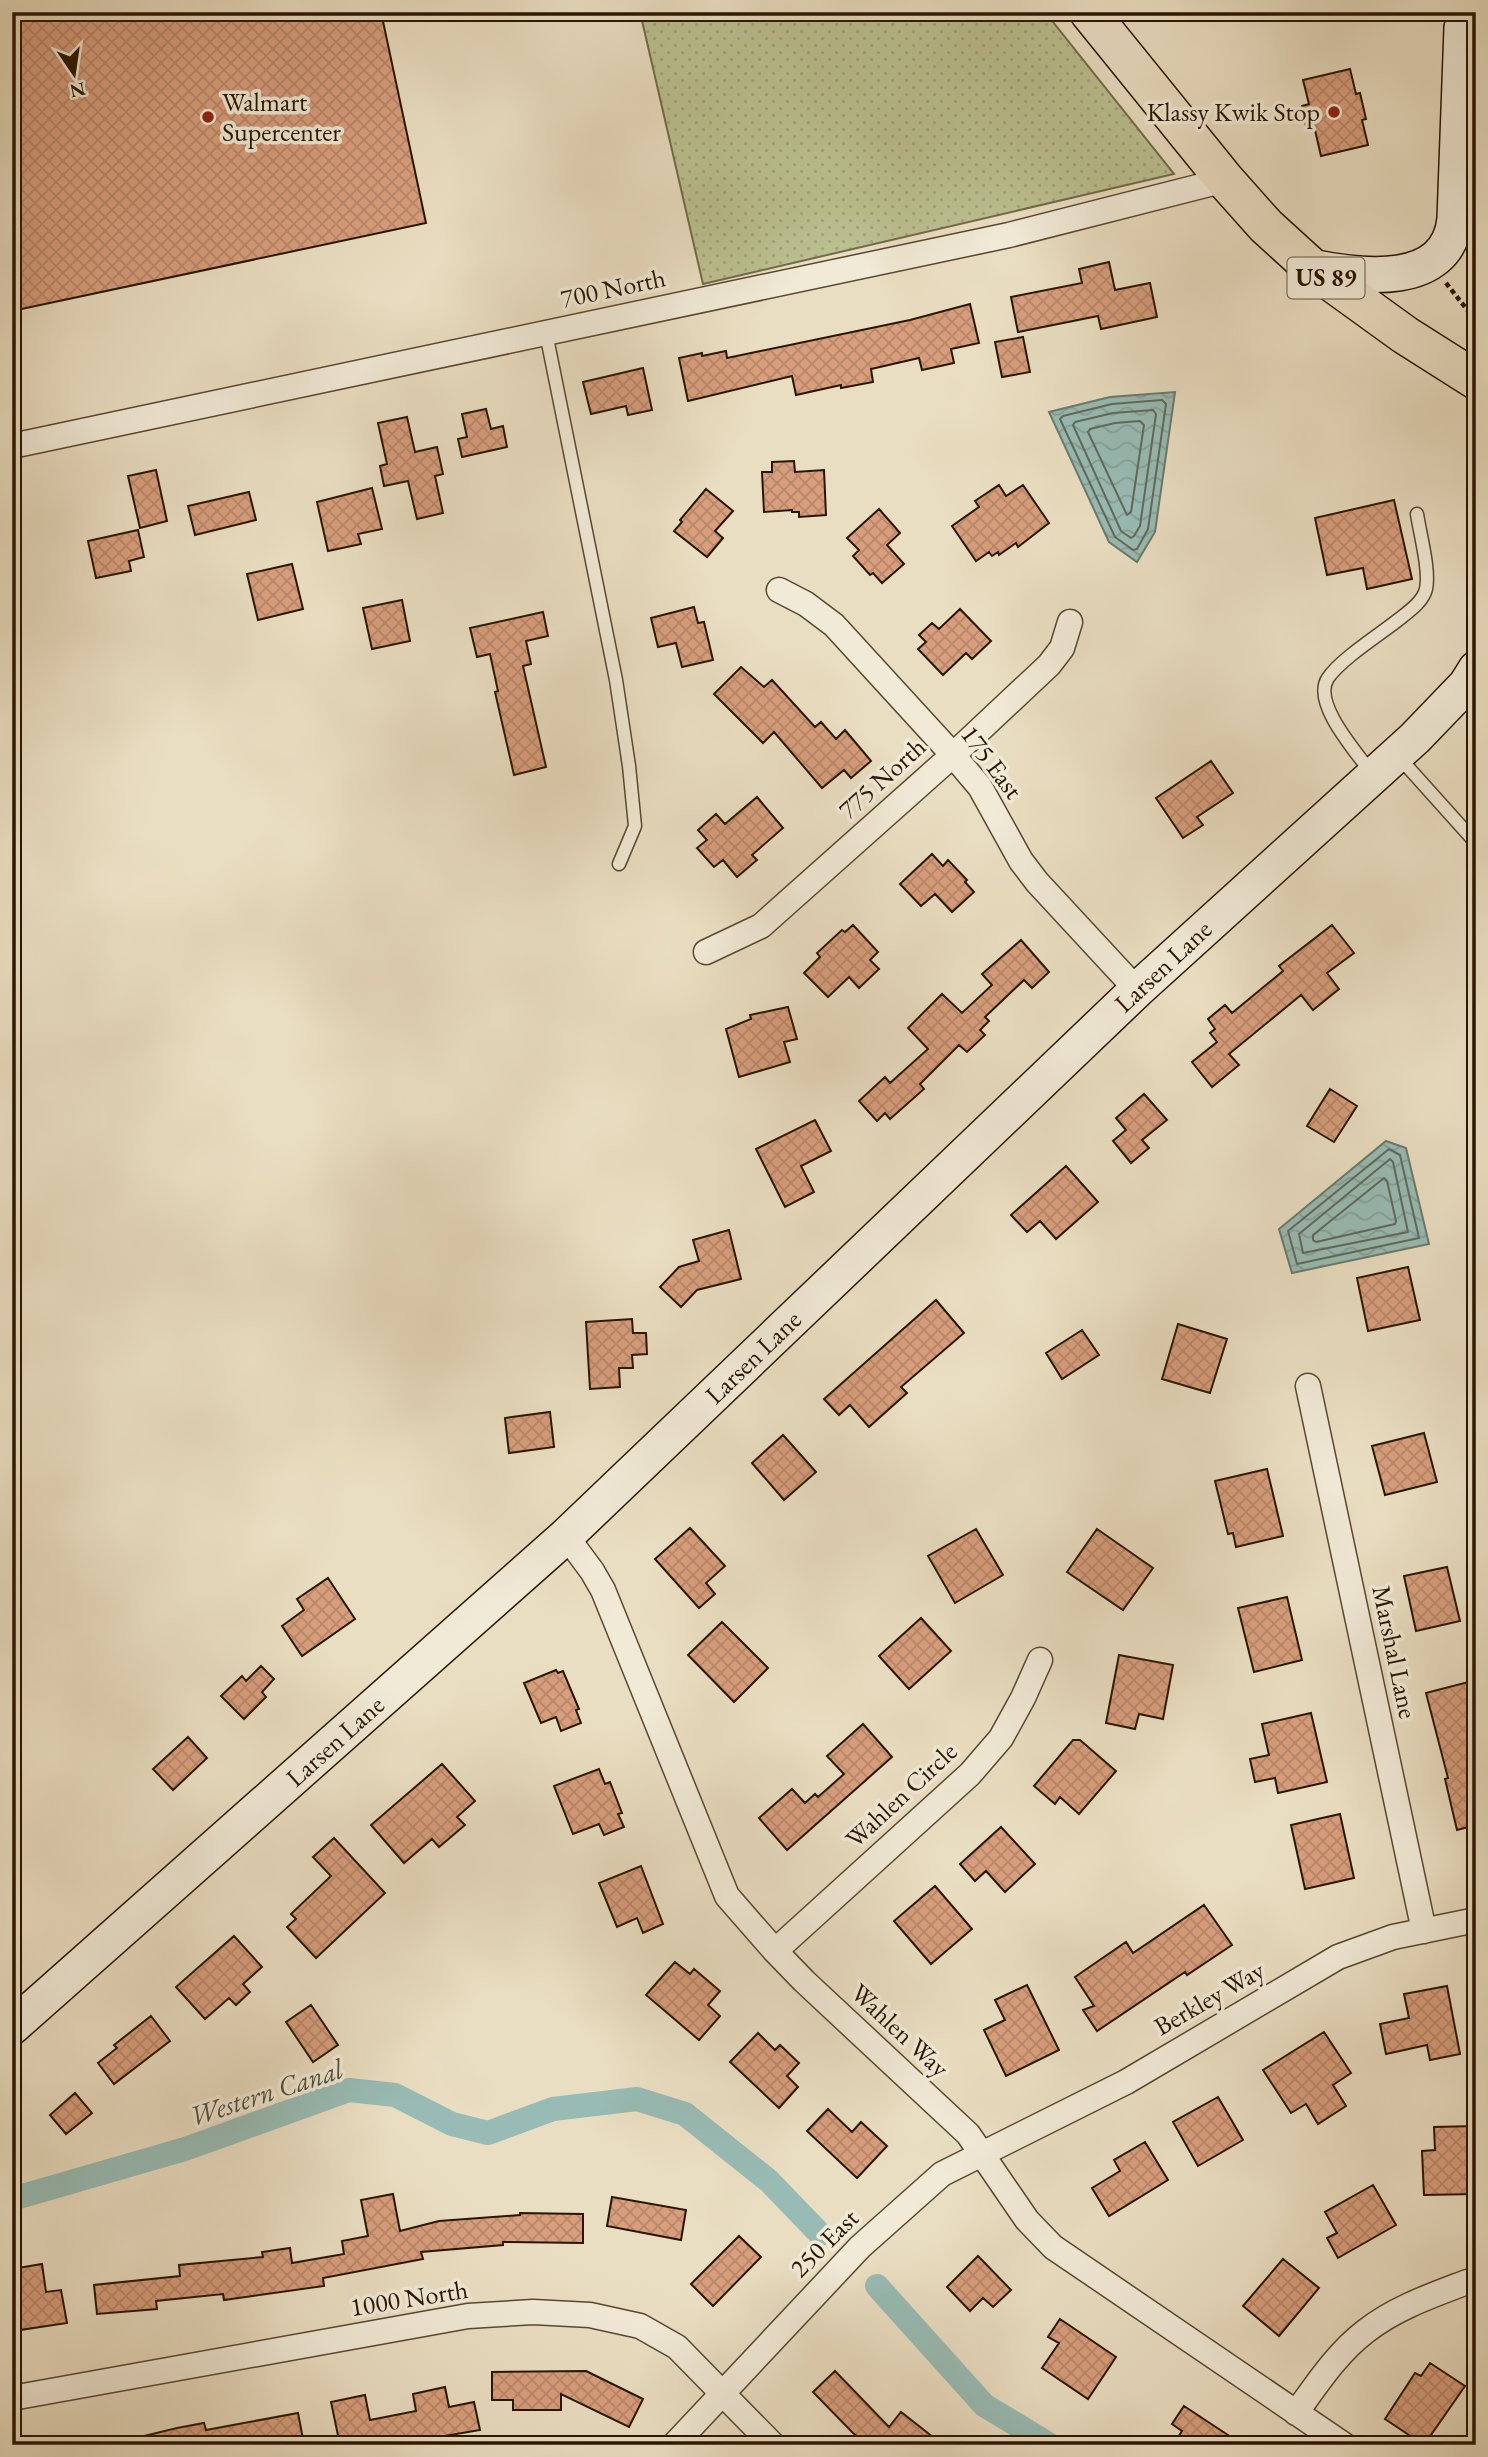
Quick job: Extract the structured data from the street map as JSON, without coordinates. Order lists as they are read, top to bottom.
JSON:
{
  "streets": {
    "main road": ["US 89", "Larsen Lane"],
    "street": [
      "700 North",
      "175 East",
      "775 North",
      "Marshal Lane",
      "Wahlen Circle",
      "Berkley Way",
      "Wahlen Way",
      "250 East",
      "1000 North"
    ]
  },
  "crossings": [
    ["US 89", "700 North"],
    ["175 East", "775 North"],
    ["175 East", "Larsen Lane"],
    ["Larsen Lane", "Wahlen Way"],
    ["Marshal Lane", "Berkley Way"],
    ["Wahlen Circle", "Wahlen Way"],
    ["Berkley Way", "Wahlen Way"],
    ["Berkley Way", "250 East"],
    ["Wahlen Way", "250 East"],
    ["250 East", "1000 North"]
  ],
  "water": ["Western Canal"],
  "places": ["Klassy Kwik Stop", "Walmart Supercenter"],
  "north": "bottom"
}
